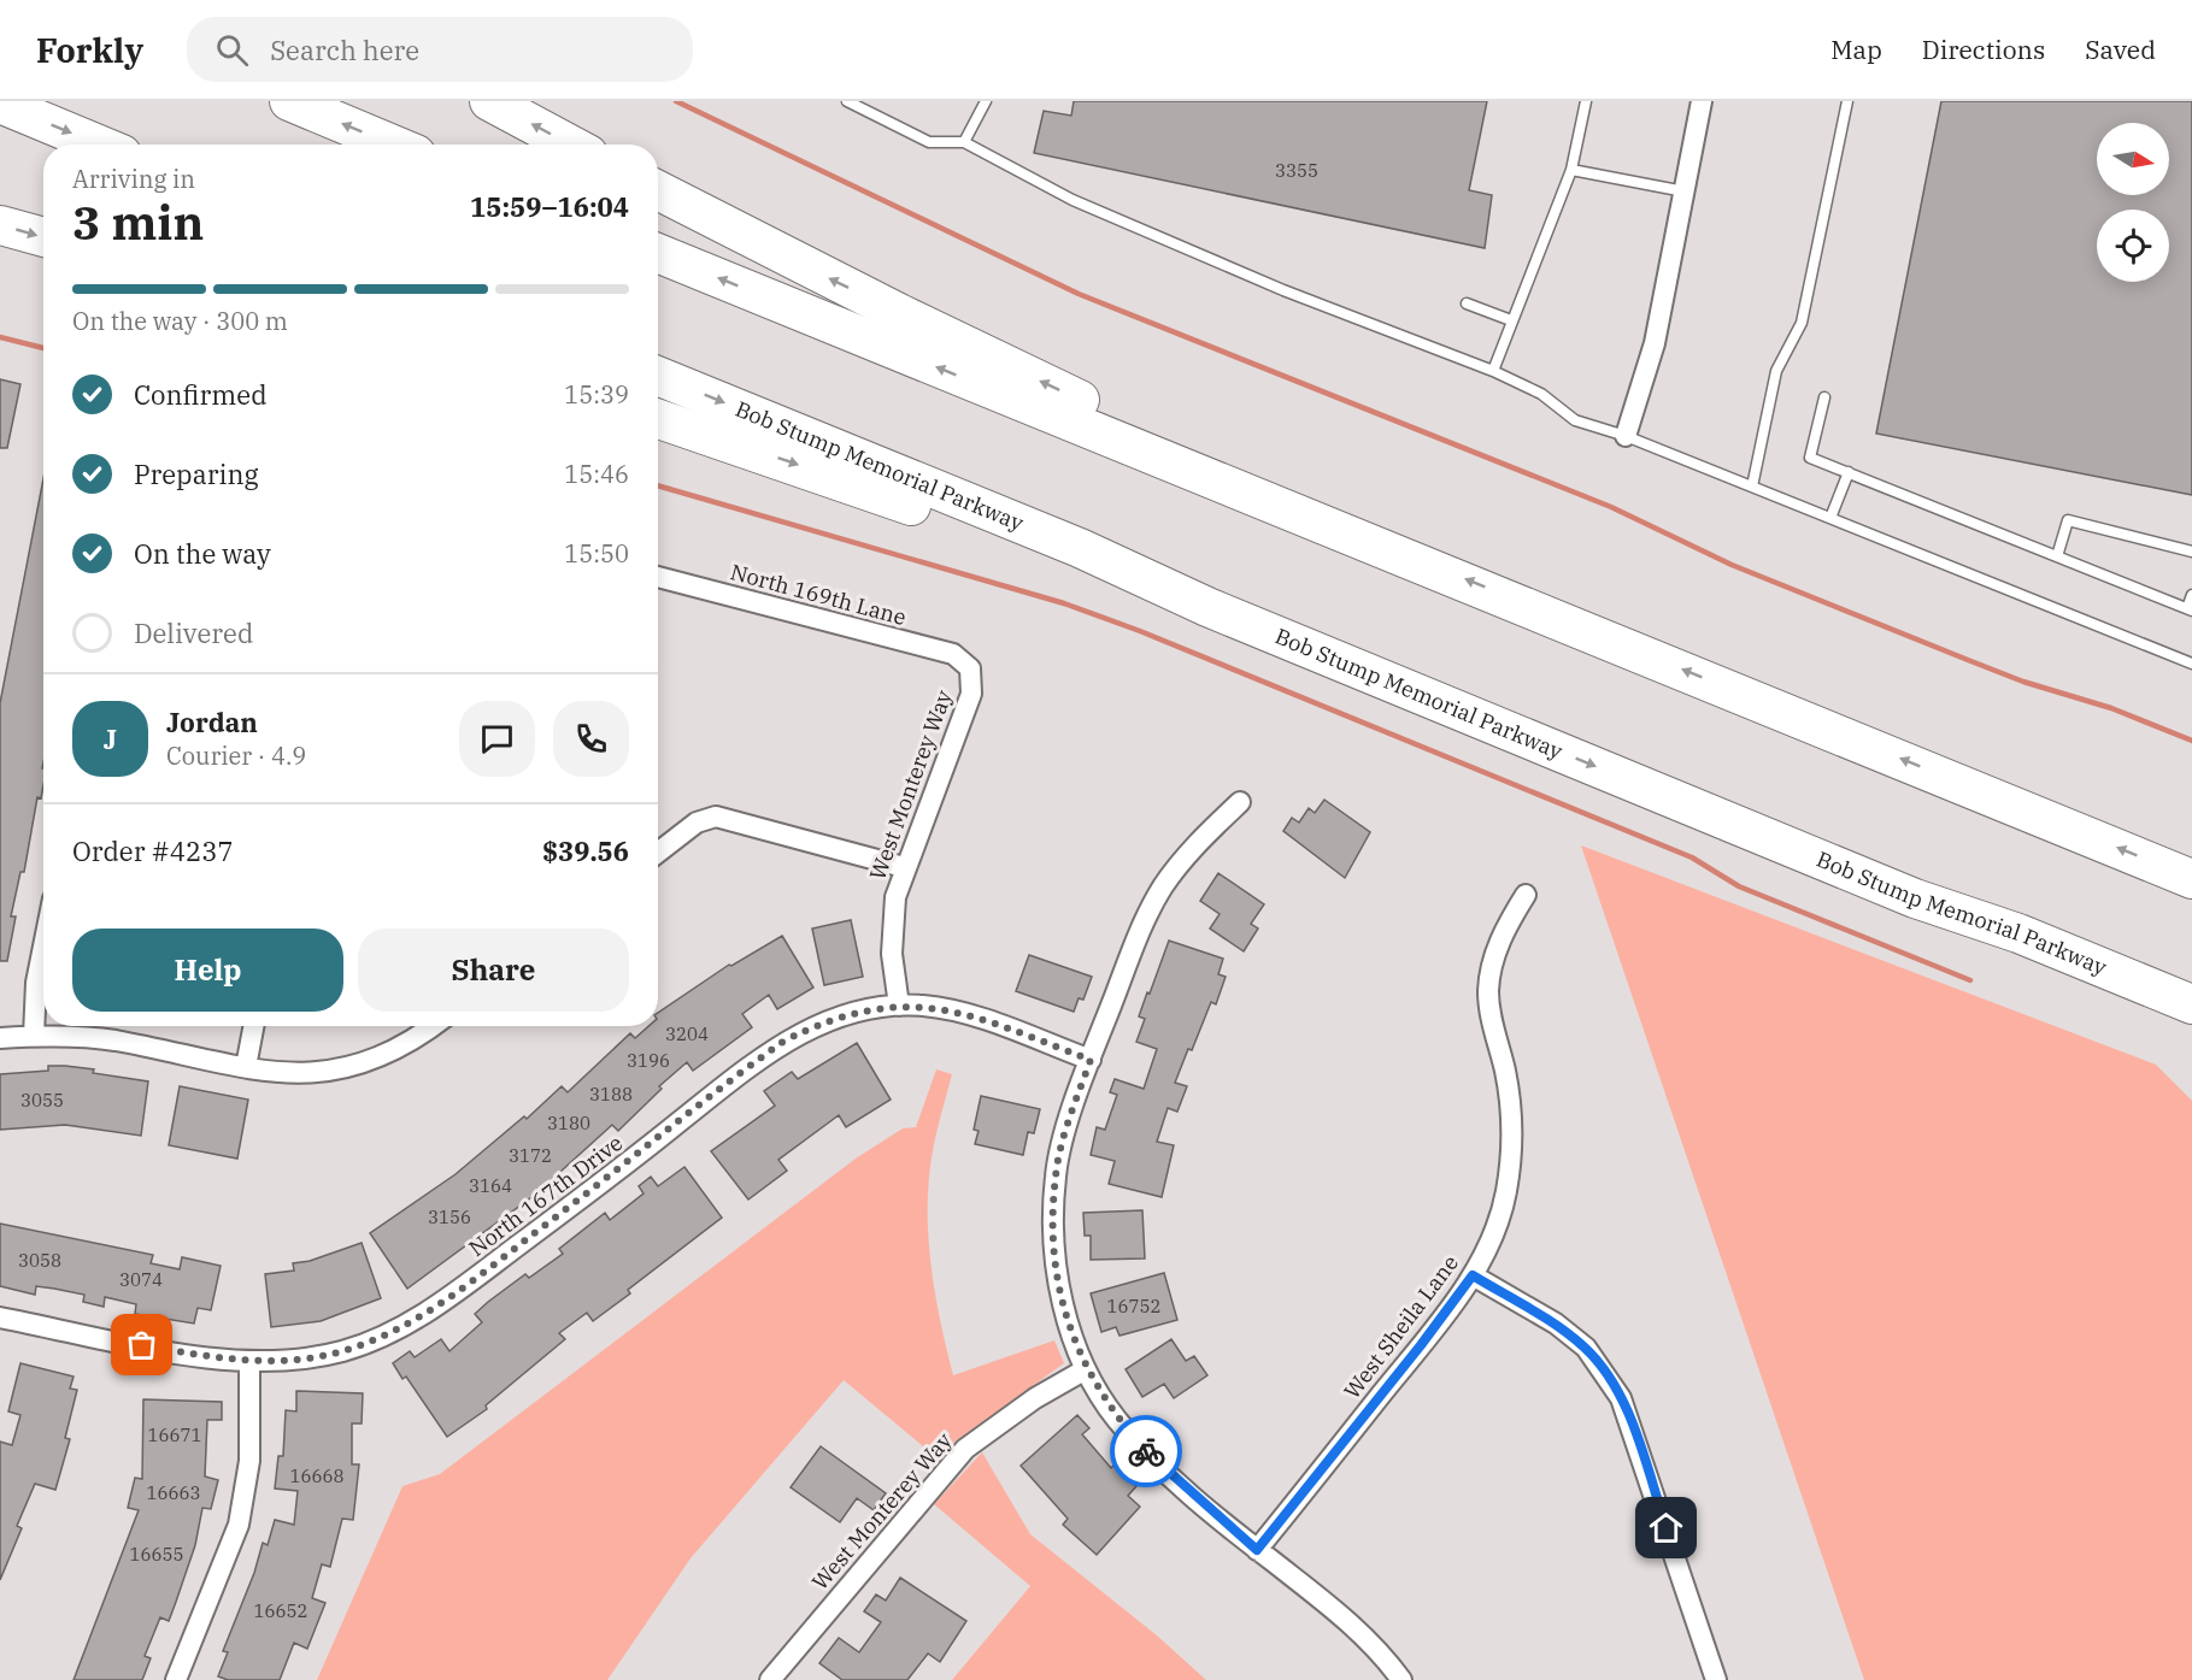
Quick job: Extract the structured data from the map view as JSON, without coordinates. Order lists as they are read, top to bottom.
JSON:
{
  "streets": {
    "highway": ["Bob Stump Memorial Parkway"],
    "street": [
      "North 169th Lane",
      "West Monterey Way",
      "North 167th Drive",
      "West Sheila Lane"
    ]
  },
  "crossings": [
    ["North 169th Lane", "West Monterey Way"],
    ["West Monterey Way", "North 167th Drive"]
  ],
  "house_numbers": [
    "3355",
    "3204",
    "3196",
    "3188",
    "3055",
    "3180",
    "3172",
    "3164",
    "3156",
    "3058",
    "3074",
    "16752",
    "16671",
    "16668",
    "16663",
    "16655",
    "16652"
  ],
  "north": "right",
  "page": {
    "header": "Forkly",
    "search": "Search here",
    "nav": ["Map", "Directions", "Saved"],
    "heading": ["3 min", "Arriving in", "15:59–16:04"],
    "panel": [
      "Jordan",
      "Courier · 4.9",
      "Order #4237",
      "$39.56"
    ],
    "bar": "On the way · 300 m",
    "list": [
      ["Confirmed", "15:39"],
      ["Preparing", "15:46"],
      ["On the way", "15:50"],
      "Delivered"
    ],
    "round": "J",
    "buttons": ["Help", "Share"]
  }
}
